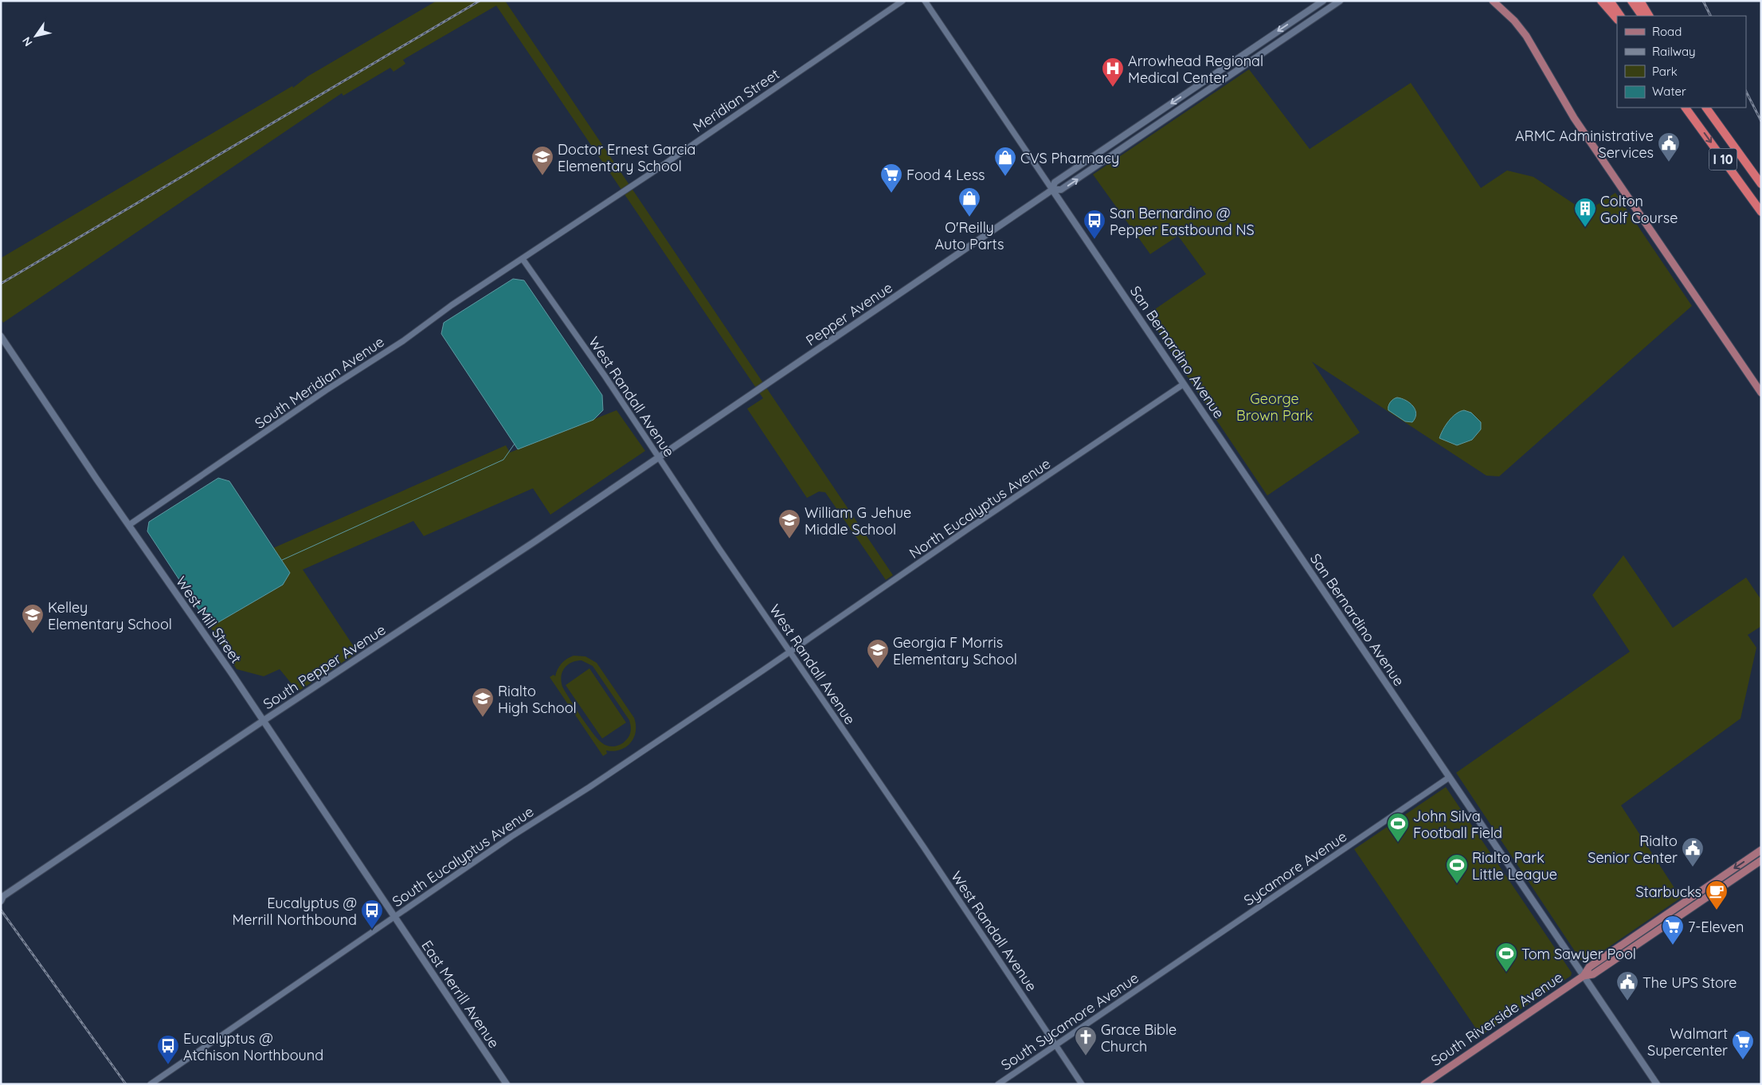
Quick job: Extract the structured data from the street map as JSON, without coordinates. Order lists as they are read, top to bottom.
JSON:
{
  "streets": {
    "highway": ["I 10"],
    "main road": [
      "Pepper Avenue",
      "San Bernardino Avenue",
      "West Mill Street",
      "South Pepper Avenue",
      "East Merrill Avenue",
      "South Riverside Avenue"
    ],
    "street": [
      "Meridian Street",
      "South Meridian Avenue",
      "West Randall Avenue",
      "North Eucalyptus Avenue",
      "South Eucalyptus Avenue",
      "Sycamore Avenue",
      "South Sycamore Avenue"
    ]
  },
  "crossings": [
    ["Meridian Street", "South Meridian Avenue"],
    ["Meridian Street", "West Randall Avenue"],
    ["Pepper Avenue", "San Bernardino Avenue"],
    ["Pepper Avenue", "West Randall Avenue"],
    ["Pepper Avenue", "South Pepper Avenue"],
    ["San Bernardino Avenue", "North Eucalyptus Avenue"],
    ["San Bernardino Avenue", "Sycamore Avenue"],
    ["San Bernardino Avenue", "South Riverside Avenue"],
    ["South Meridian Avenue", "West Randall Avenue"],
    ["South Meridian Avenue", "West Mill Street"],
    ["West Randall Avenue", "North Eucalyptus Avenue"],
    ["West Randall Avenue", "South Pepper Avenue"],
    ["West Randall Avenue", "South Eucalyptus Avenue"],
    ["West Randall Avenue", "South Sycamore Avenue"],
    ["North Eucalyptus Avenue", "South Eucalyptus Avenue"],
    ["West Mill Street", "South Pepper Avenue"],
    ["West Mill Street", "South Eucalyptus Avenue"],
    ["West Mill Street", "East Merrill Avenue"],
    ["South Eucalyptus Avenue", "East Merrill Avenue"],
    ["Sycamore Avenue", "South Sycamore Avenue"]
  ],
  "parks": ["George Brown Park"],
  "places": {
    "hospital": ["Arrowhead Regional Medical Center"],
    "public building": ["ARMC Administrative Services", "Rialto Senior Center", "The UPS Store"],
    "school or university": [
      "Doctor Ernest Garcia Elementary School",
      "William G Jehue Middle School",
      "Kelley Elementary School",
      "Georgia F Morris Elementary School",
      "Rialto High School"
    ],
    "shop": ["CVS Pharmacy", "O'Reilly Auto Parts"],
    "supermarket": ["Food 4 Less", "7-Eleven", "Walmart Supercenter"],
    "building": ["Colton Golf Course"],
    "bus stop": ["San Bernardino @ Pepper Eastbound NS", "Eucalyptus @ Merrill Northbound", "Eucalyptus @ Atchison Northbound"],
    "sports": ["John Silva Football Field", "Rialto Park Little League", "Tom Sawyer Pool"],
    "cafe": ["Starbucks"],
    "church": ["Grace Bible Church"]
  },
  "legend": [
    "Road",
    "Railway",
    "Park",
    "Water"
  ],
  "north": "bottom left"
}
